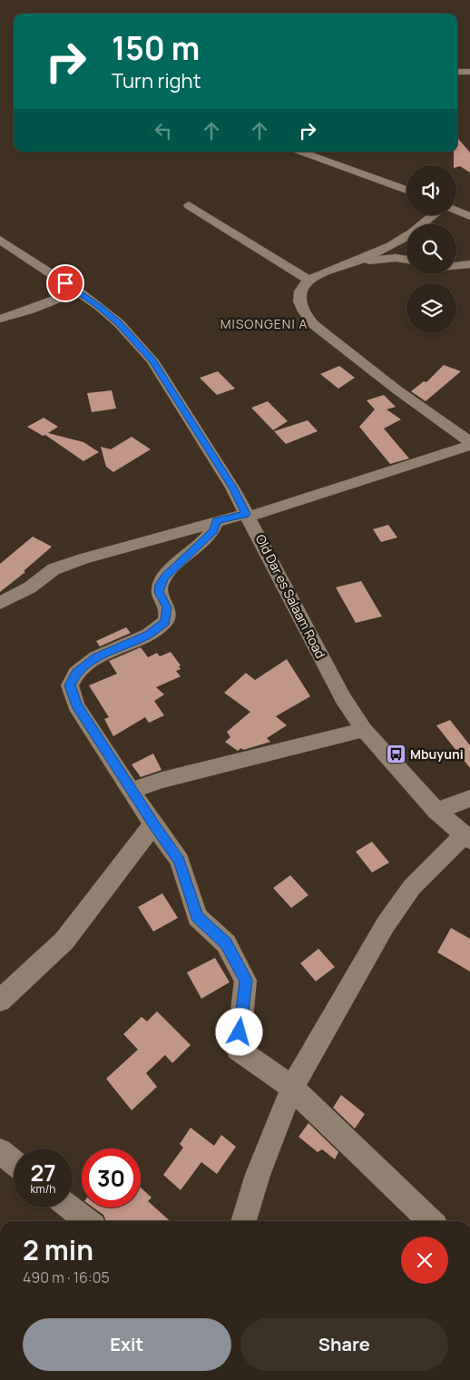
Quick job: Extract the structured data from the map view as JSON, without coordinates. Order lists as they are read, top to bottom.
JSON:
{
  "streets": {
    "street": ["Old Dar es Salaam Road"]
  },
  "districts": ["MISONGENI A"],
  "places": {
    "bus stop": ["Mbuyuni"]
  },
  "page": {
    "turn": ["150 m", "Turn right"],
    "speed": "27 km/h",
    "limit": "30",
    "heading": ["2 min", "490 m · 16:05"],
    "buttons": ["Exit", "Share"]
  }
}
